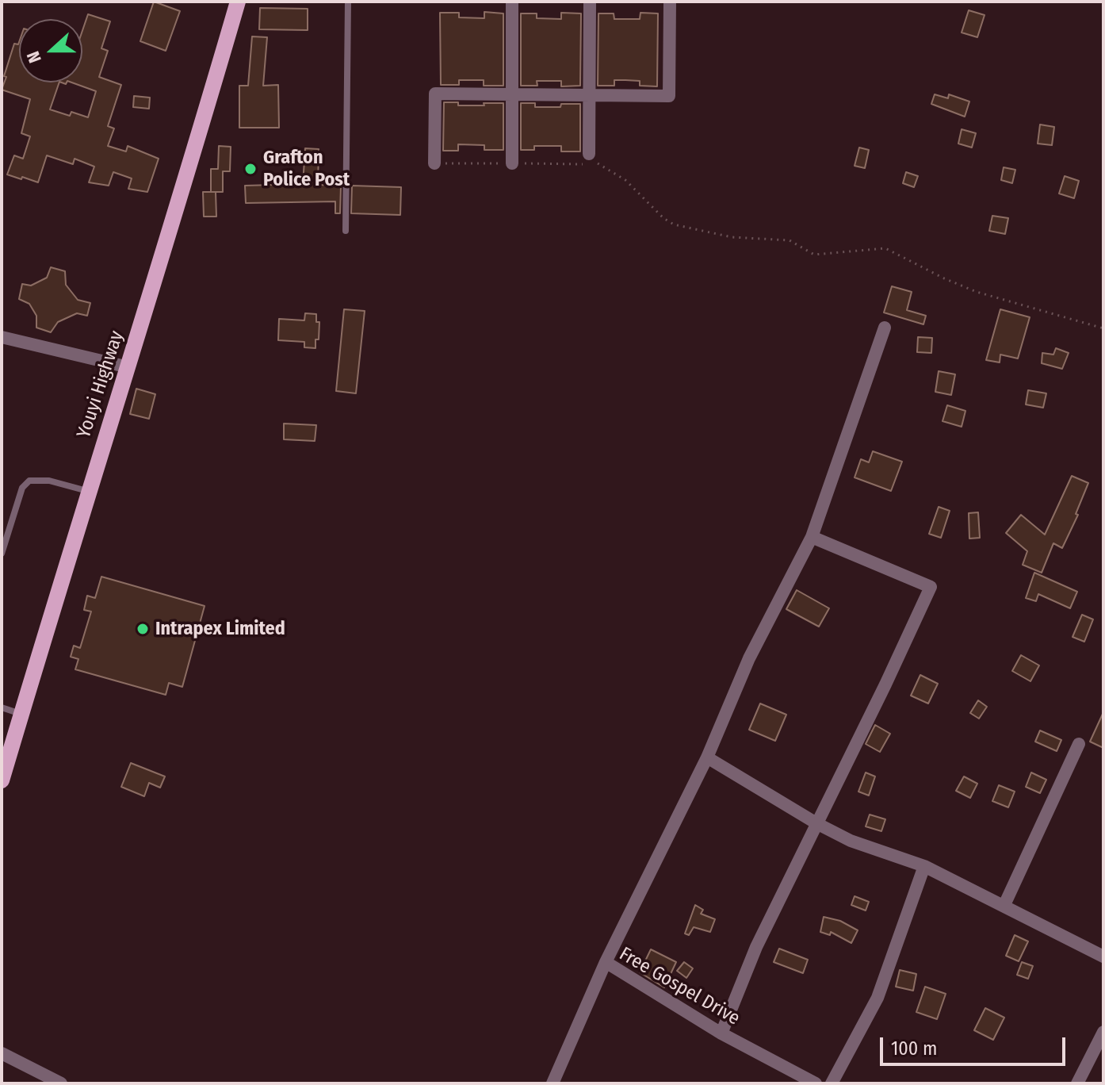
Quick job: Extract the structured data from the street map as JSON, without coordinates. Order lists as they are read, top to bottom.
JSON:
{
  "streets": {
    "main road": ["Youyi Highway"],
    "street": ["Free Gospel Drive"]
  },
  "places": ["Grafton Police Post", "Intrapex Limited"],
  "scale_bar": "100 m",
  "north": "left"
}
